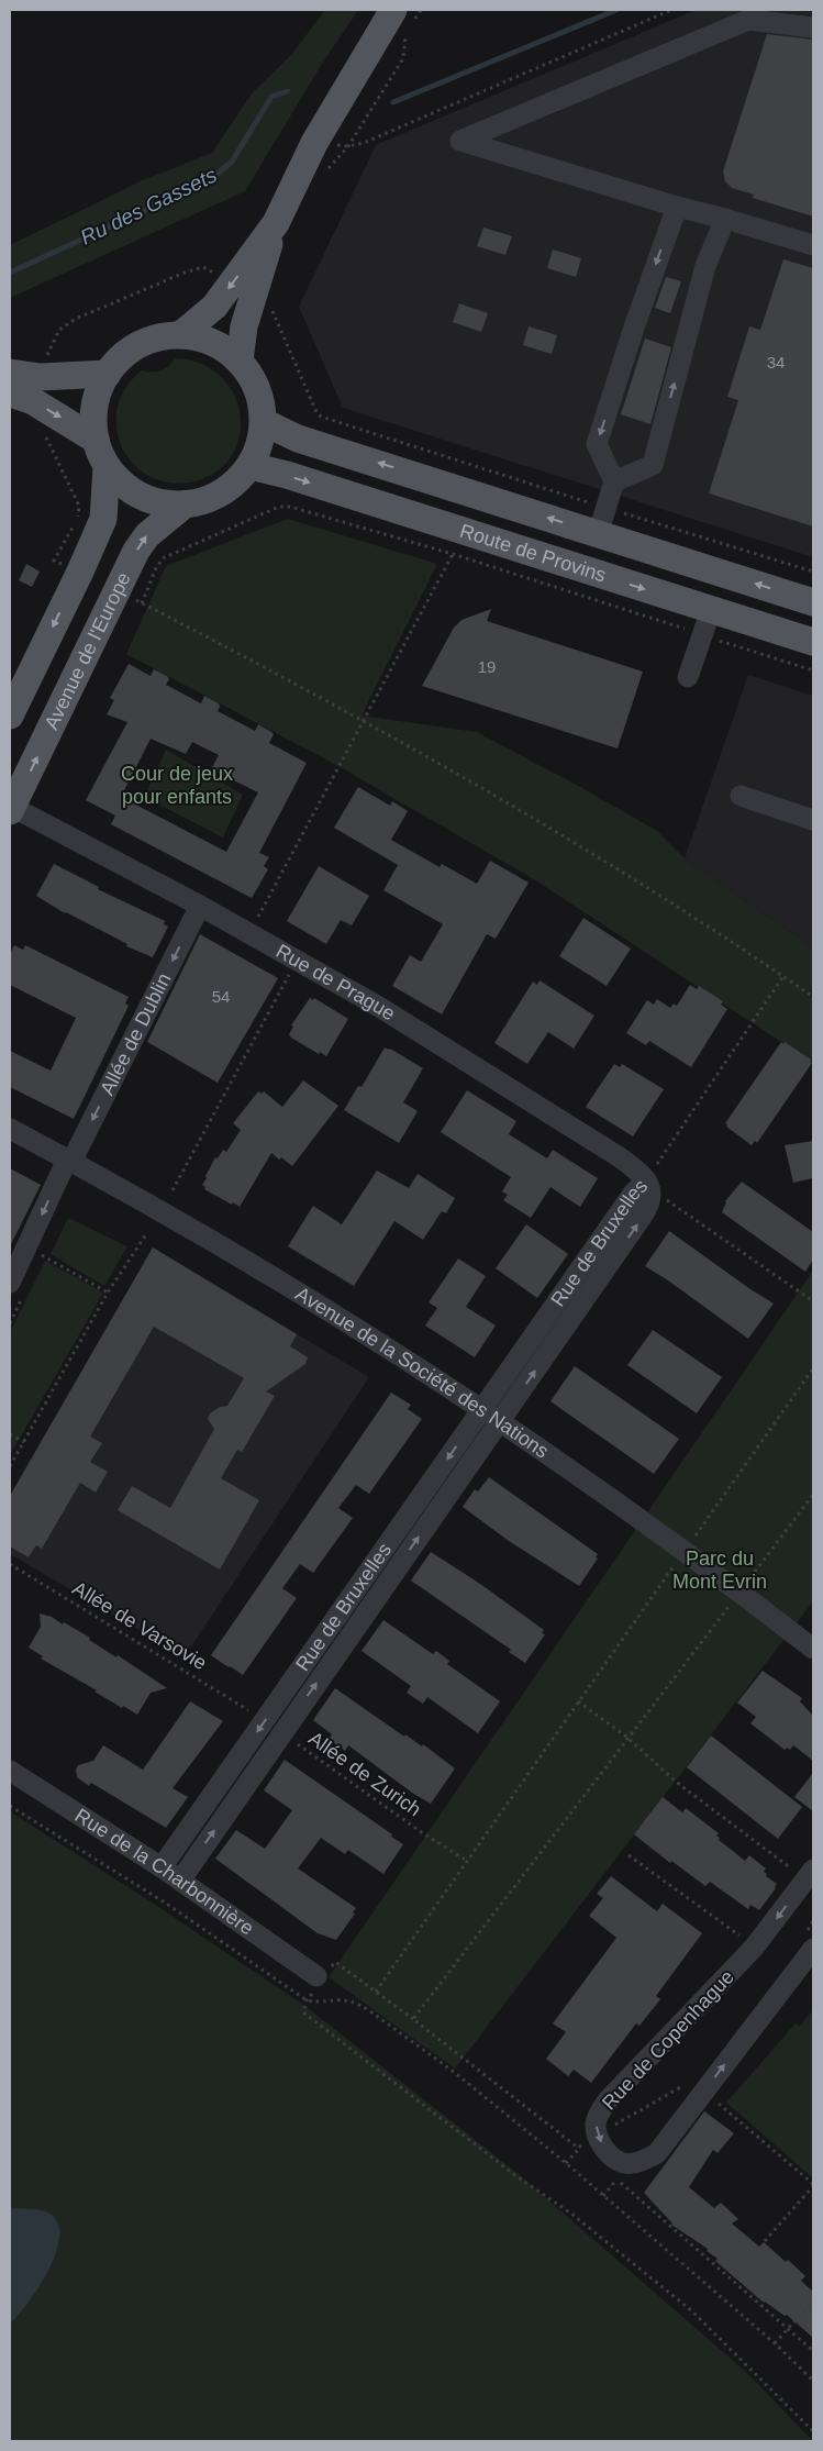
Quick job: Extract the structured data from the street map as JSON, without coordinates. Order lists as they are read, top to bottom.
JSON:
{
  "streets": {
    "main road": ["Route de Provins", "Avenue de l'Europe"],
    "street": [
      "Rue de Prague",
      "Allée de Dublin",
      "Rue de Bruxelles",
      "Avenue de la Société des Nations",
      "Rue de la Charbonnière",
      "Rue de Copenhague"
    ],
    "path": ["Allée de Varsovie", "Allée de Zurich"]
  },
  "crossings": [
    ["Route de Provins", "Avenue de l'Europe"],
    ["Avenue de l'Europe", "Rue de Prague"],
    ["Rue de Prague", "Allée de Dublin"],
    ["Rue de Prague", "Rue de Bruxelles"],
    ["Allée de Dublin", "Avenue de la Société des Nations"],
    ["Rue de Bruxelles", "Avenue de la Société des Nations"],
    ["Rue de Bruxelles", "Rue de la Charbonnière"]
  ],
  "one_way": ["Allée de Dublin"],
  "water": ["Ru des Gassets"],
  "parks": ["Cour de jeux pour enfants", "Parc du Mont Evrin"],
  "house_numbers": ["34", "19", "54"]
}
